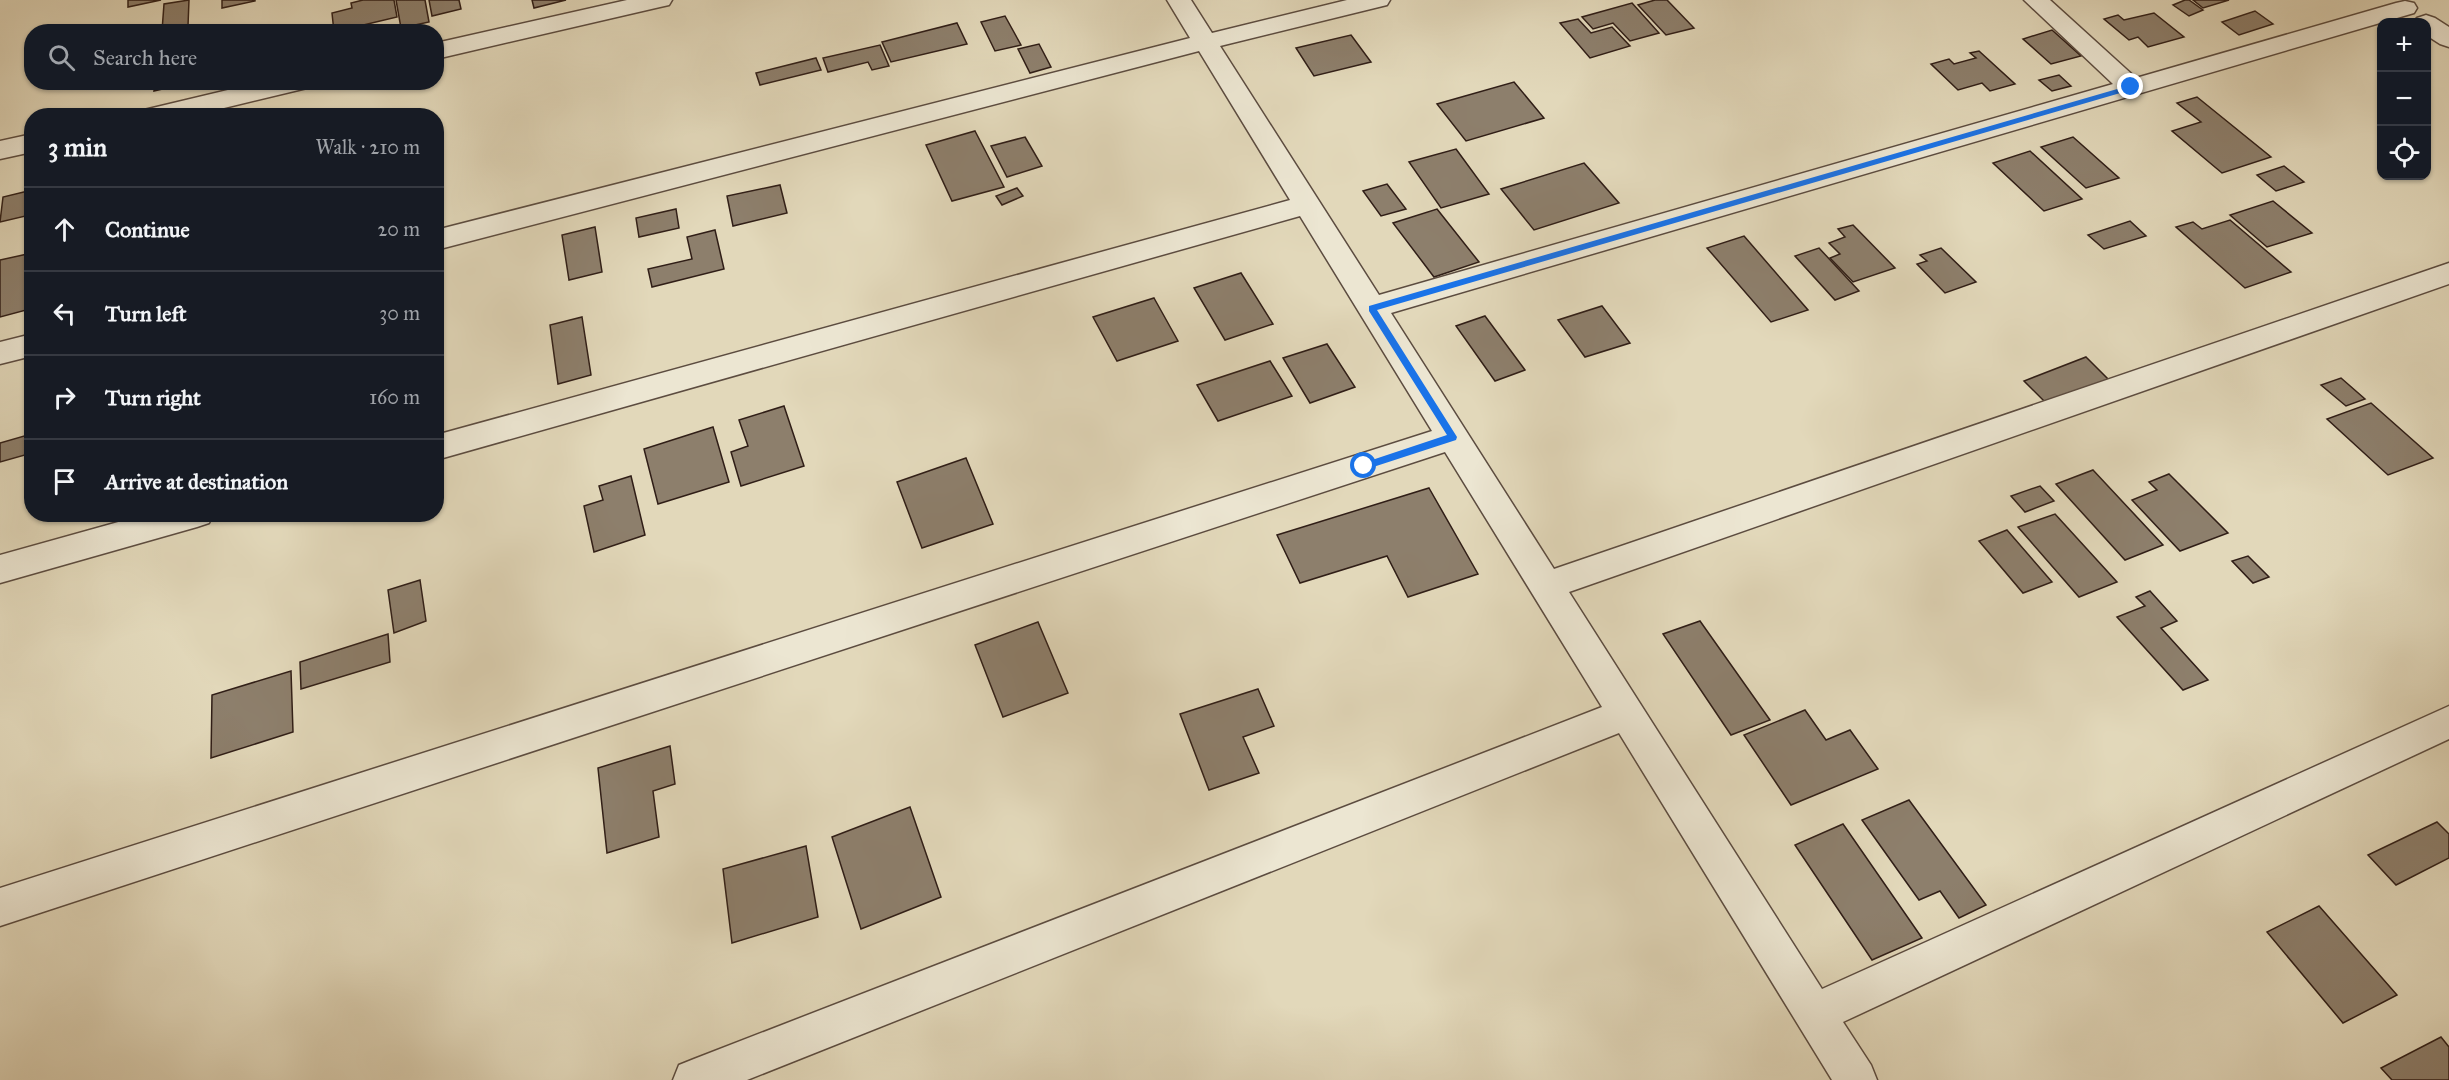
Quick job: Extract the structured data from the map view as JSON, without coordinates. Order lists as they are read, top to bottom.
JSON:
{
  "page": {
    "map_buttons": ["+", "−"],
    "search": "Search here",
    "heading": ["3 min", "Walk · 210 m"],
    "list": [
      ["Continue", "20 m"],
      ["Turn left", "30 m"],
      ["Turn right", "160 m"],
      "Arrive at destination"
    ]
  }
}
